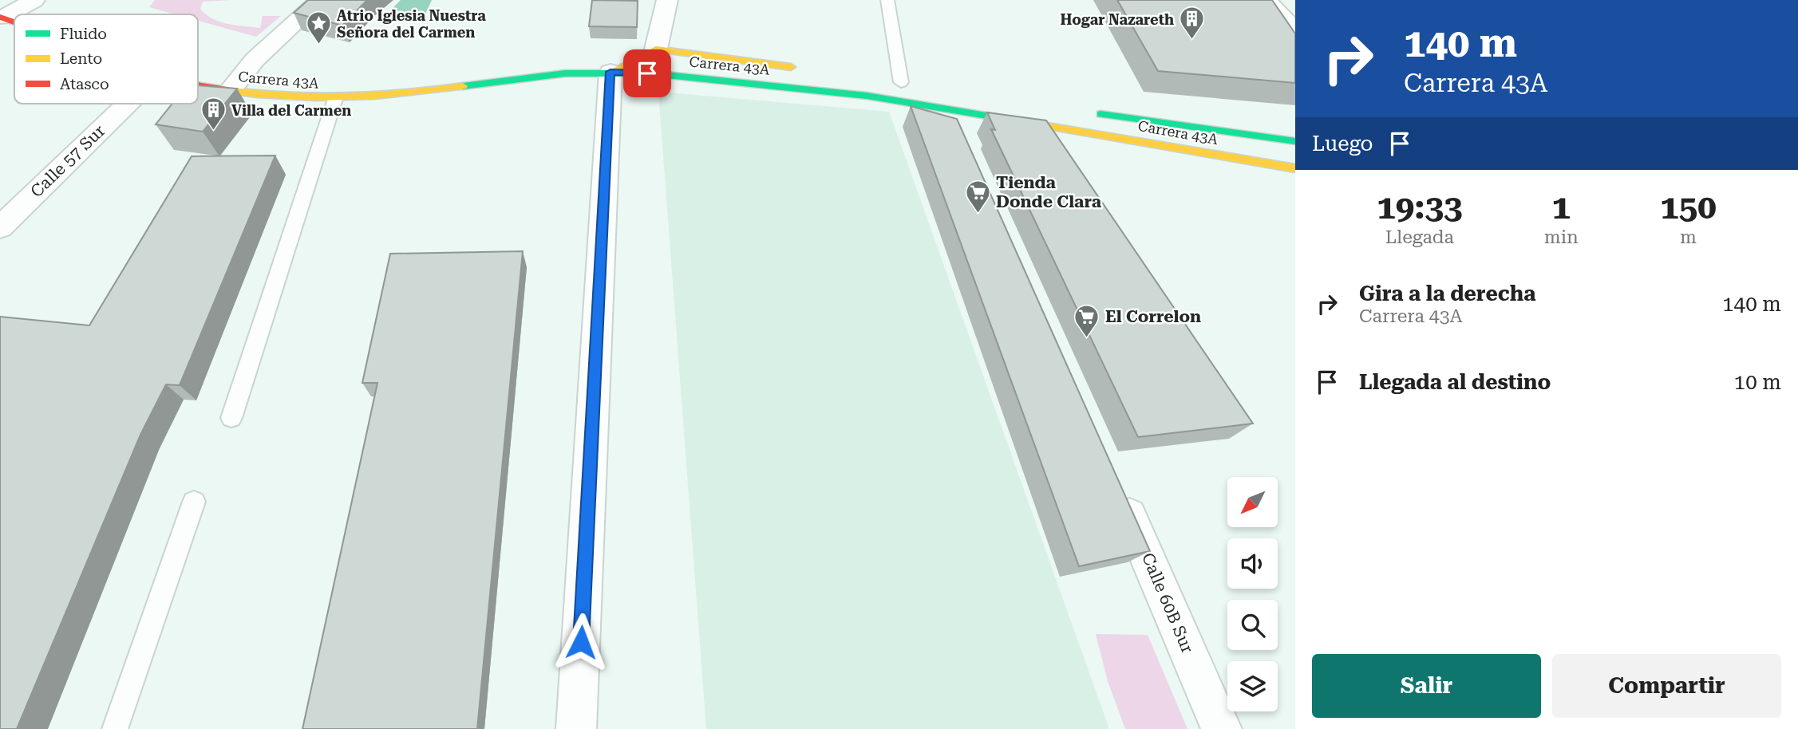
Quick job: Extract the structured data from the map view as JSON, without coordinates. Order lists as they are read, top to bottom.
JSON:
{
  "streets": {
    "main road": ["Carrera 43A"],
    "street": ["Calle 57 Sur", "Calle 60B Sur"]
  },
  "places": {
    "building": ["Hogar Nazareth", "Villa del Carmen"],
    "place": ["Atrio Iglesia Nuestra Señora del Carmen"],
    "supermarket": ["Tienda Donde Clara", "El Correlon"]
  },
  "legend": ["Fluido", "Lento", "Atasco"],
  "north": "bottom left",
  "page": {
    "turn": ["140 m", "Carrera 43A"],
    "then": "Luego",
    "eta": [
      "19:33",
      "Llegada",
      "1",
      "min",
      "150",
      "m"
    ],
    "list": [
      {
        "name": "Gira a la derecha",
        "note": "Carrera 43A",
        "value": "140 m"
      },
      {
        "name": "Llegada al destino",
        "value": "10 m"
      }
    ],
    "buttons": ["Salir", "Compartir"]
  }
}
